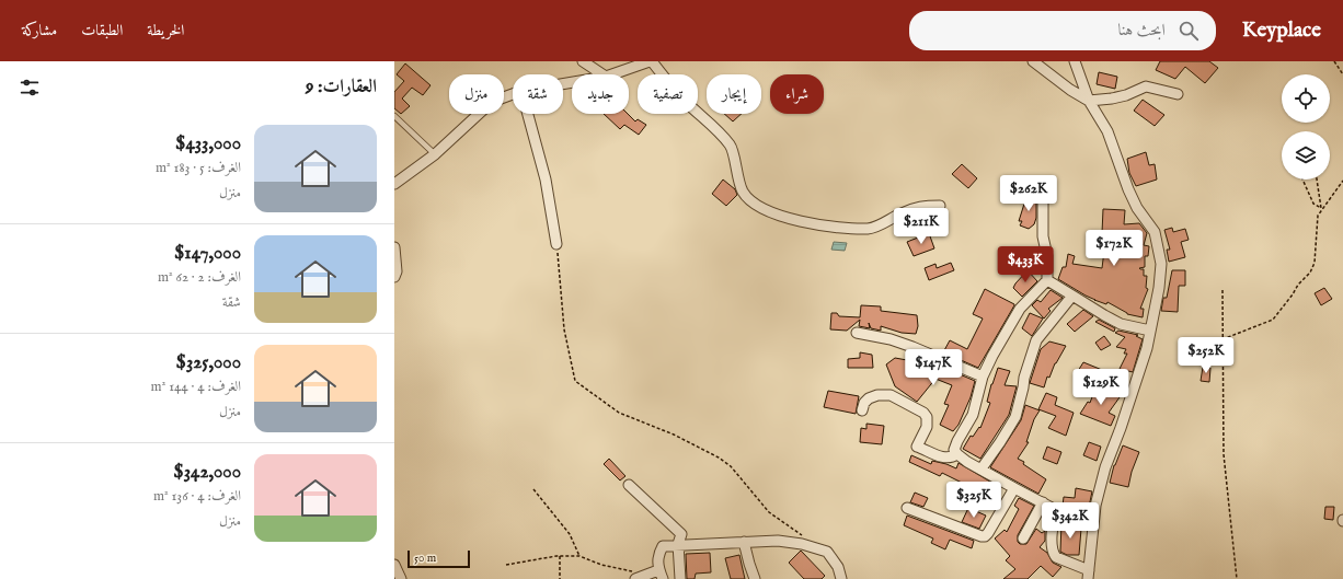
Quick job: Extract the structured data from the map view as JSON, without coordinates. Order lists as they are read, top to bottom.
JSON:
{
  "scale_bar": "50 m",
  "page": {
    "header": "Keyplace",
    "search": "ابحث هنا",
    "nav": ["الخريطة", "الطبقات", "مشاركة"],
    "heading": "العقارات: 9",
    "chip": [
      "شراء",
      "إيجار",
      "تصفية",
      "جديد",
      "شقة",
      "منزل"
    ],
    "list": [
      {
        "name": "$433,000",
        "note": "الغرف: 5 · 183 m² · منزل"
      },
      {
        "name": "$147,000",
        "note": "الغرف: 2 · 62 m² · شقة"
      },
      {
        "name": "$325,000",
        "note": "الغرف: 4 · 144 m² · منزل"
      },
      {
        "name": "$342,000",
        "note": "الغرف: 4 · 136 m² · منزل"
      }
    ],
    "price": [
      "$262K",
      "$211K",
      "$172K",
      "$433K",
      "$252K",
      "$147K",
      "$129K",
      "$325K",
      "$342K"
    ],
    "scale": "50 m"
  }
}
